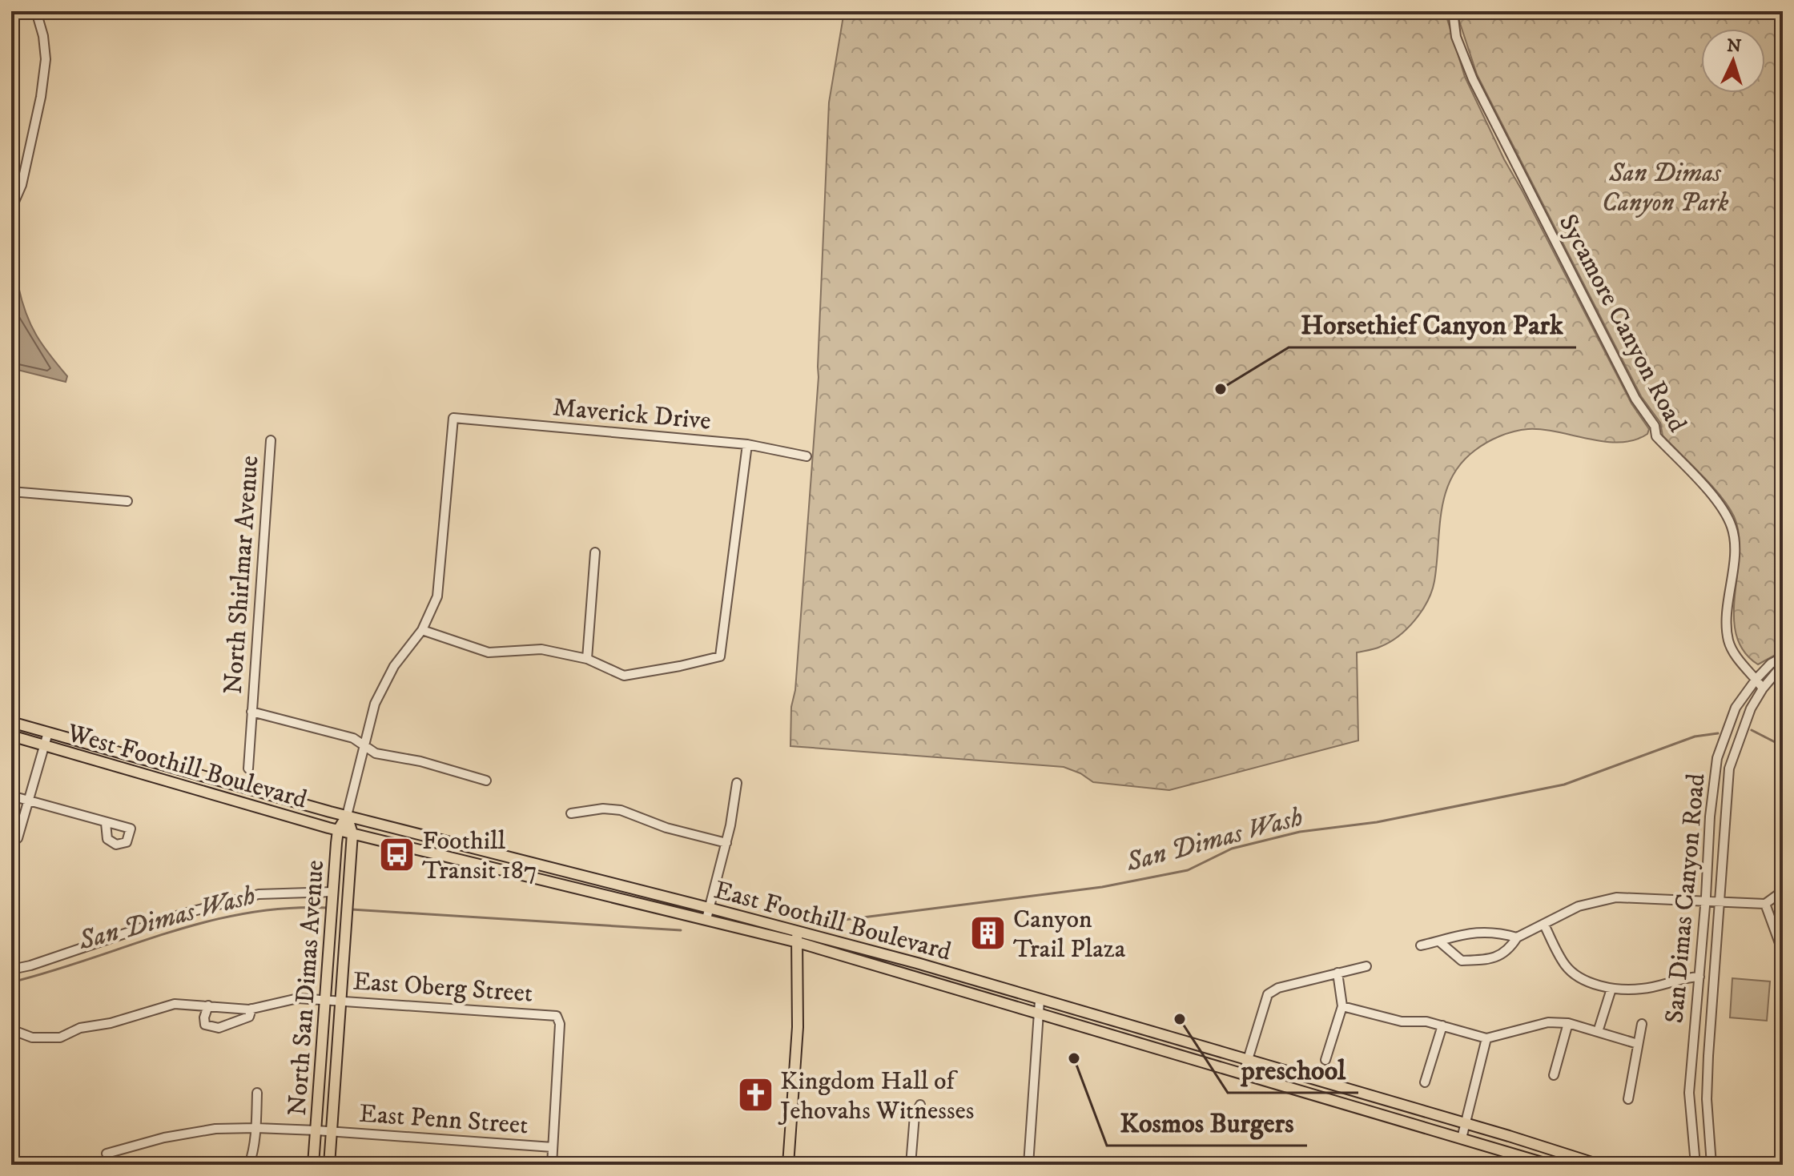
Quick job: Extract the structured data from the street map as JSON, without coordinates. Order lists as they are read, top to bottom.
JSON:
{
  "streets": {
    "main road": ["West Foothill Boulevard", "East Foothill Boulevard", "North San Dimas Avenue"],
    "street": [
      "Sycamore Canyon Road",
      "Maverick Drive",
      "North Shirlmar Avenue",
      "San Dimas Canyon Road",
      "East Oberg Street",
      "East Penn Street"
    ]
  },
  "crossings": [
    ["Sycamore Canyon Road", "San Dimas Canyon Road"],
    ["Maverick Drive", "North San Dimas Avenue"],
    ["North Shirlmar Avenue", "North San Dimas Avenue"],
    ["West Foothill Boulevard", "East Foothill Boulevard"],
    ["West Foothill Boulevard", "North San Dimas Avenue"],
    ["East Foothill Boulevard", "North San Dimas Avenue"],
    ["East Oberg Street", "North San Dimas Avenue"],
    ["East Oberg Street", "East Penn Street"],
    ["North San Dimas Avenue", "East Penn Street"]
  ],
  "water": ["San Dimas Wash"],
  "parks": ["San Dimas Canyon Park"],
  "places": {
    "other": ["Horsethief Canyon Park", "preschool", "Kosmos Burgers"],
    "bus stop": ["Foothill Transit 187"],
    "building": ["Canyon Trail Plaza"],
    "church": ["Kingdom Hall of Jehovahs Witnesses"]
  },
  "north": "top"
}
